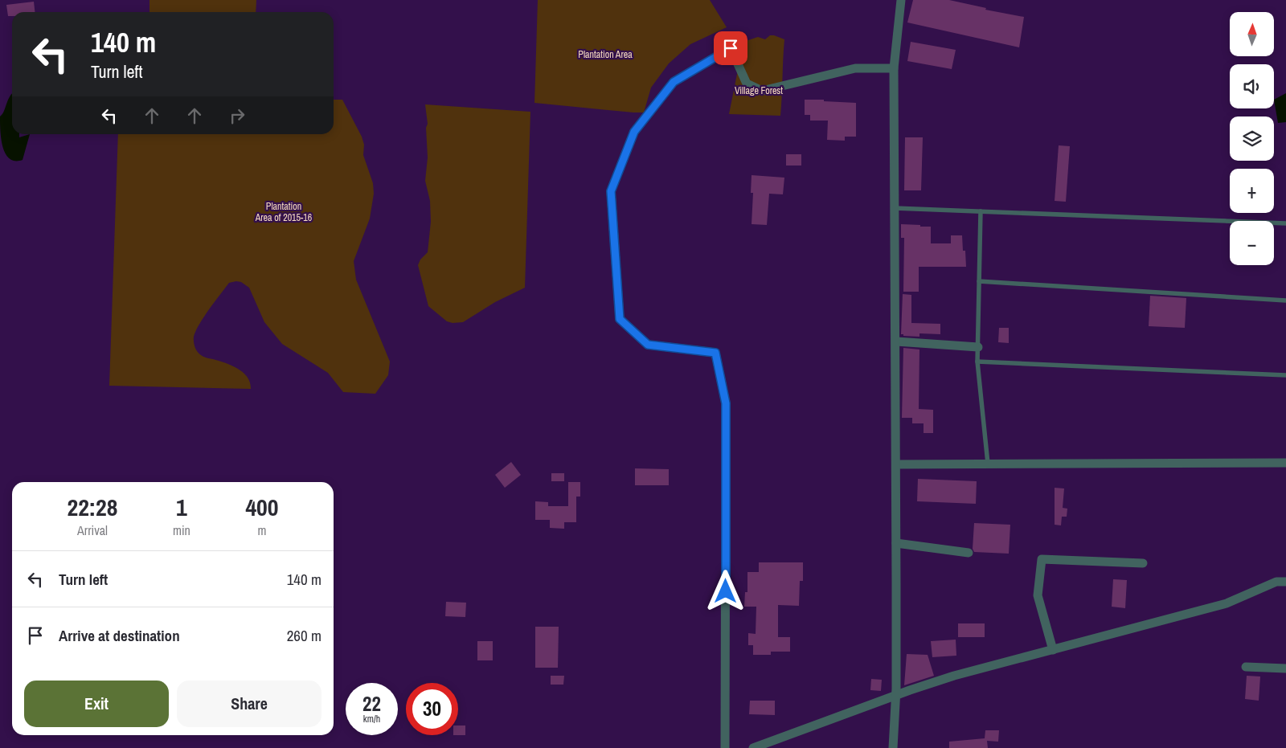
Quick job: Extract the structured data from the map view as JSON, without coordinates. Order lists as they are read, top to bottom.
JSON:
{
  "parks": ["Plantation Area", "Village Forest", "Plantation Area of 2015-16"],
  "north": "top",
  "page": {
    "map_buttons": ["+", "−"],
    "turn": ["140 m", "Turn left"],
    "eta": [
      "22:28",
      "Arrival",
      "1",
      "min",
      "400",
      "m"
    ],
    "list": [
      {
        "name": "Turn left",
        "value": "140 m"
      },
      {
        "name": "Arrive at destination",
        "value": "260 m"
      }
    ],
    "buttons": ["Exit", "Share"],
    "speed": "22 km/h",
    "limit": "30"
  }
}
